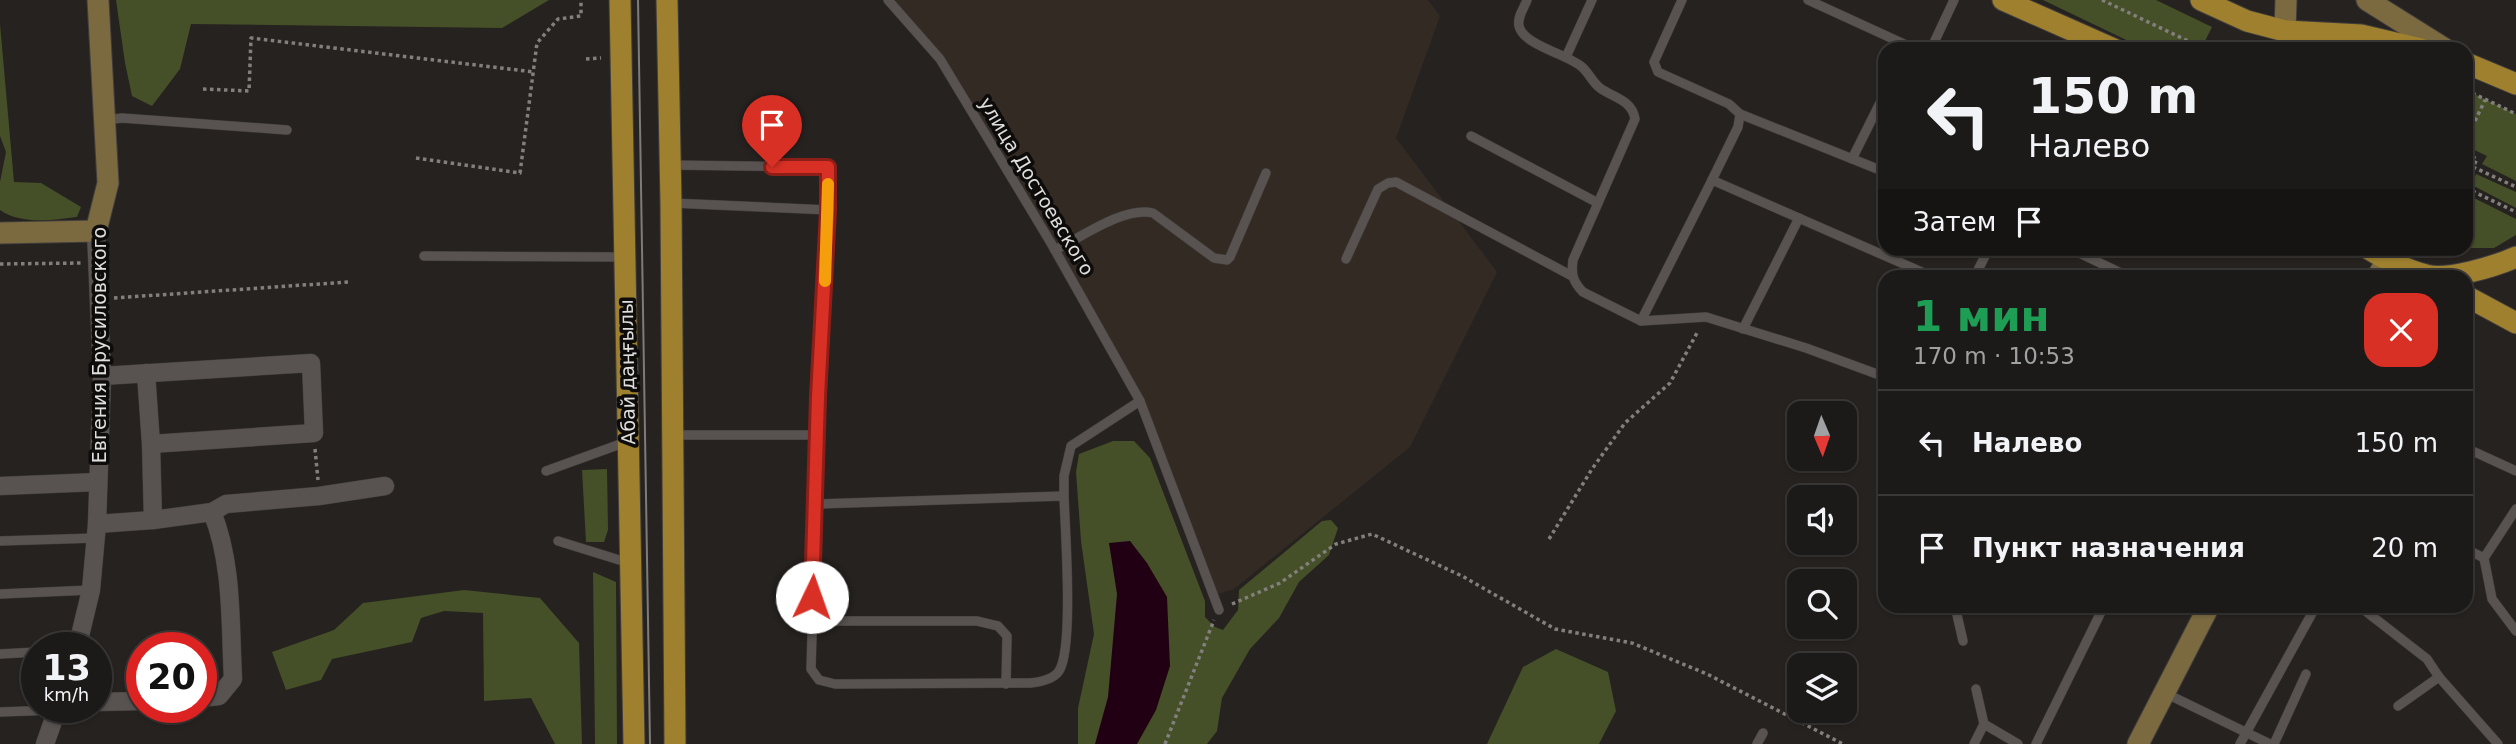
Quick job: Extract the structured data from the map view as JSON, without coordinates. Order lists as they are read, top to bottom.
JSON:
{
  "streets": {
    "main road": ["Абай даңғылы"],
    "street": ["Евгения Брусиловского"],
    "lane": ["улица Достоевского"]
  },
  "north": "bottom",
  "page": {
    "turn": ["150 m", "Налево"],
    "then": "Затем",
    "heading": ["1 мин", "170 m · 10:53"],
    "list": [
      {
        "name": "Налево",
        "value": "150 m"
      },
      {
        "name": "Пункт назначения",
        "value": "20 m"
      }
    ],
    "speed": "13 km/h",
    "limit": "20"
  }
}
